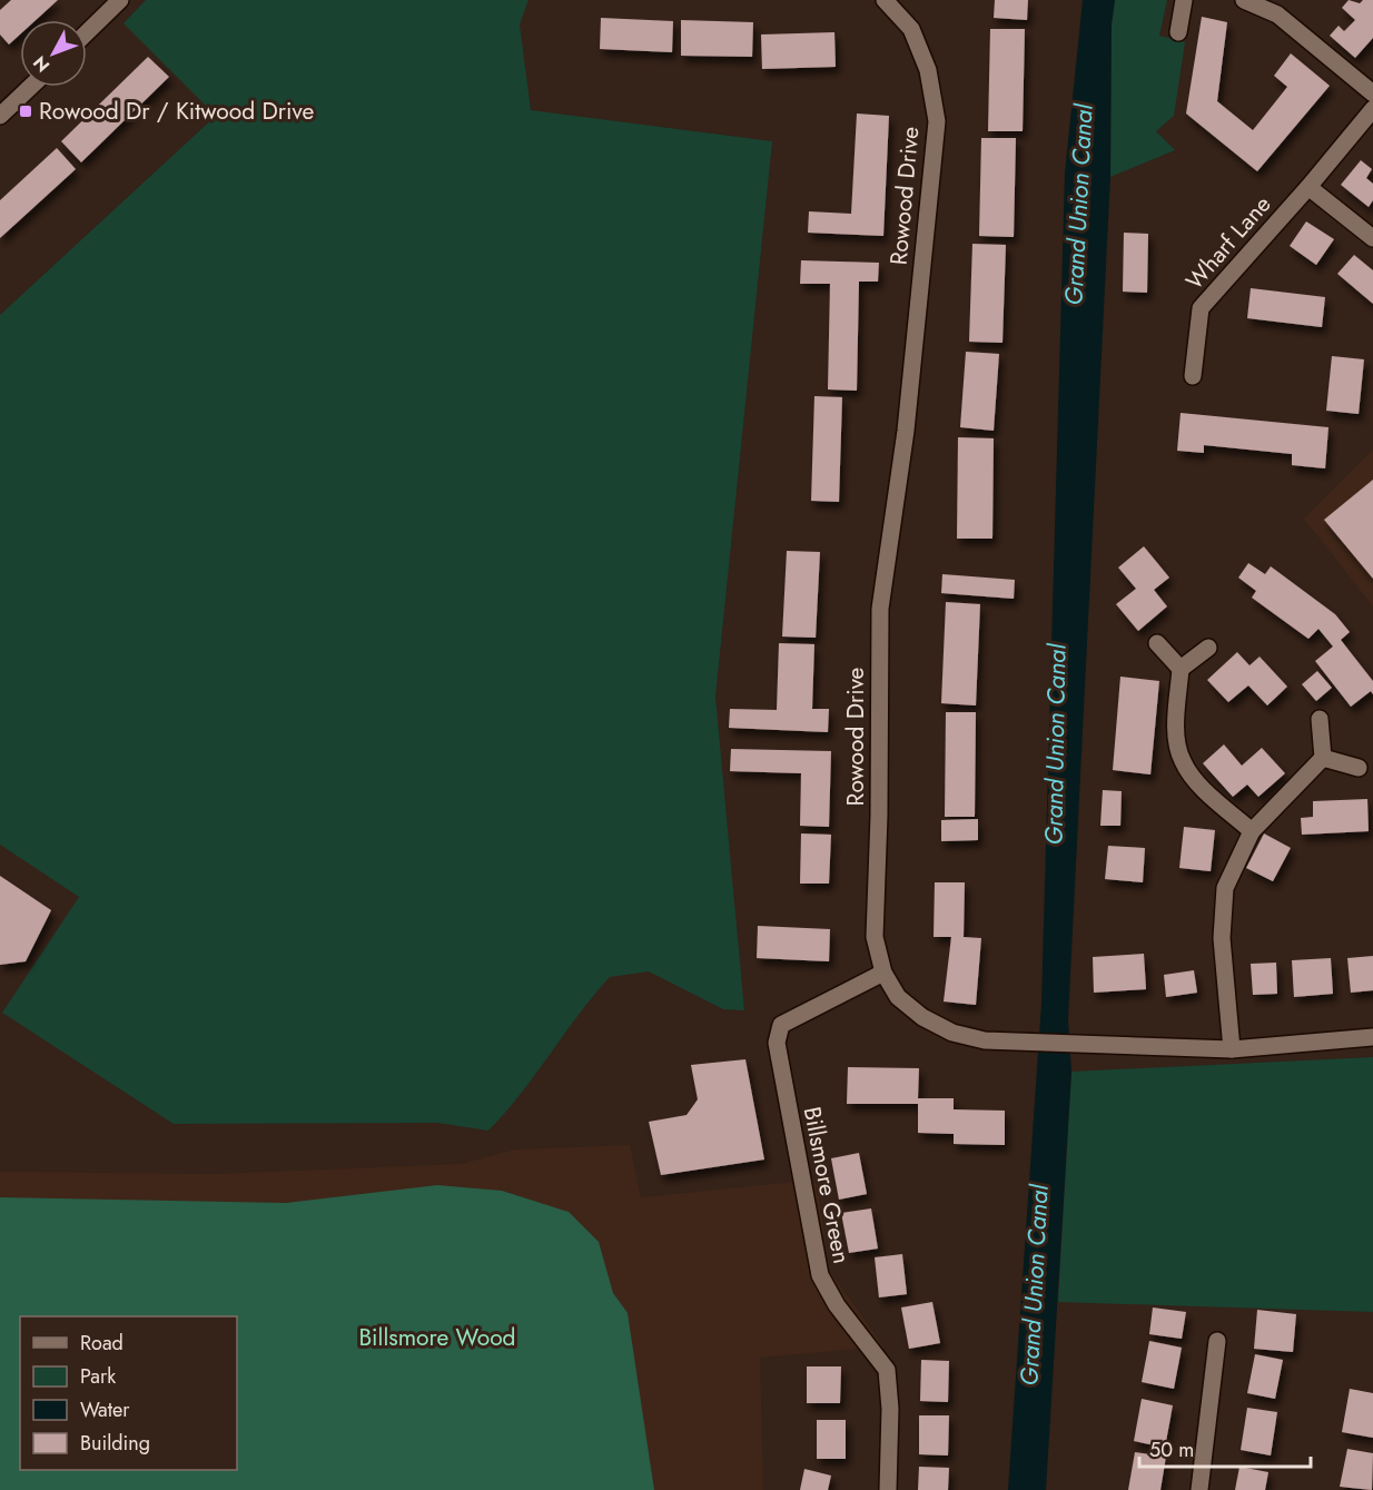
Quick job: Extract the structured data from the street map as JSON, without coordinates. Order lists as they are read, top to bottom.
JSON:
{
  "streets": {
    "street": ["Rowood Drive", "Wharf Lane", "Billsmore Green"]
  },
  "crossings": [
    ["Rowood Drive", "Billsmore Green"]
  ],
  "water": ["Grand Union Canal"],
  "parks": ["Billsmore Wood"],
  "places": {
    "transit": ["Rowood Dr / Kitwood Drive"]
  },
  "legend": [
    "Road",
    "Park",
    "Water",
    "Building"
  ],
  "scale_bar": "50 m",
  "north": "bottom left"
}
